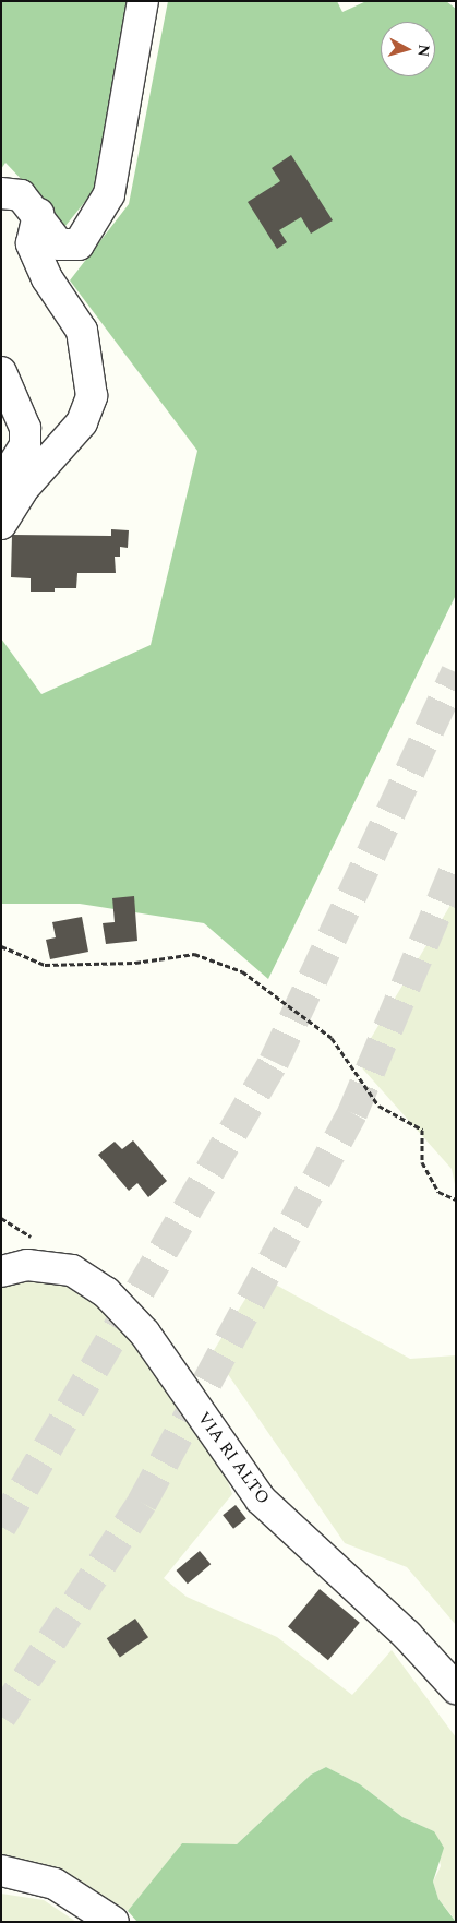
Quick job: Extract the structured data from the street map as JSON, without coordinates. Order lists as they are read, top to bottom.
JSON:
{
  "streets": {
    "street": ["VIA RI ALTO"]
  },
  "north": "right"
}
